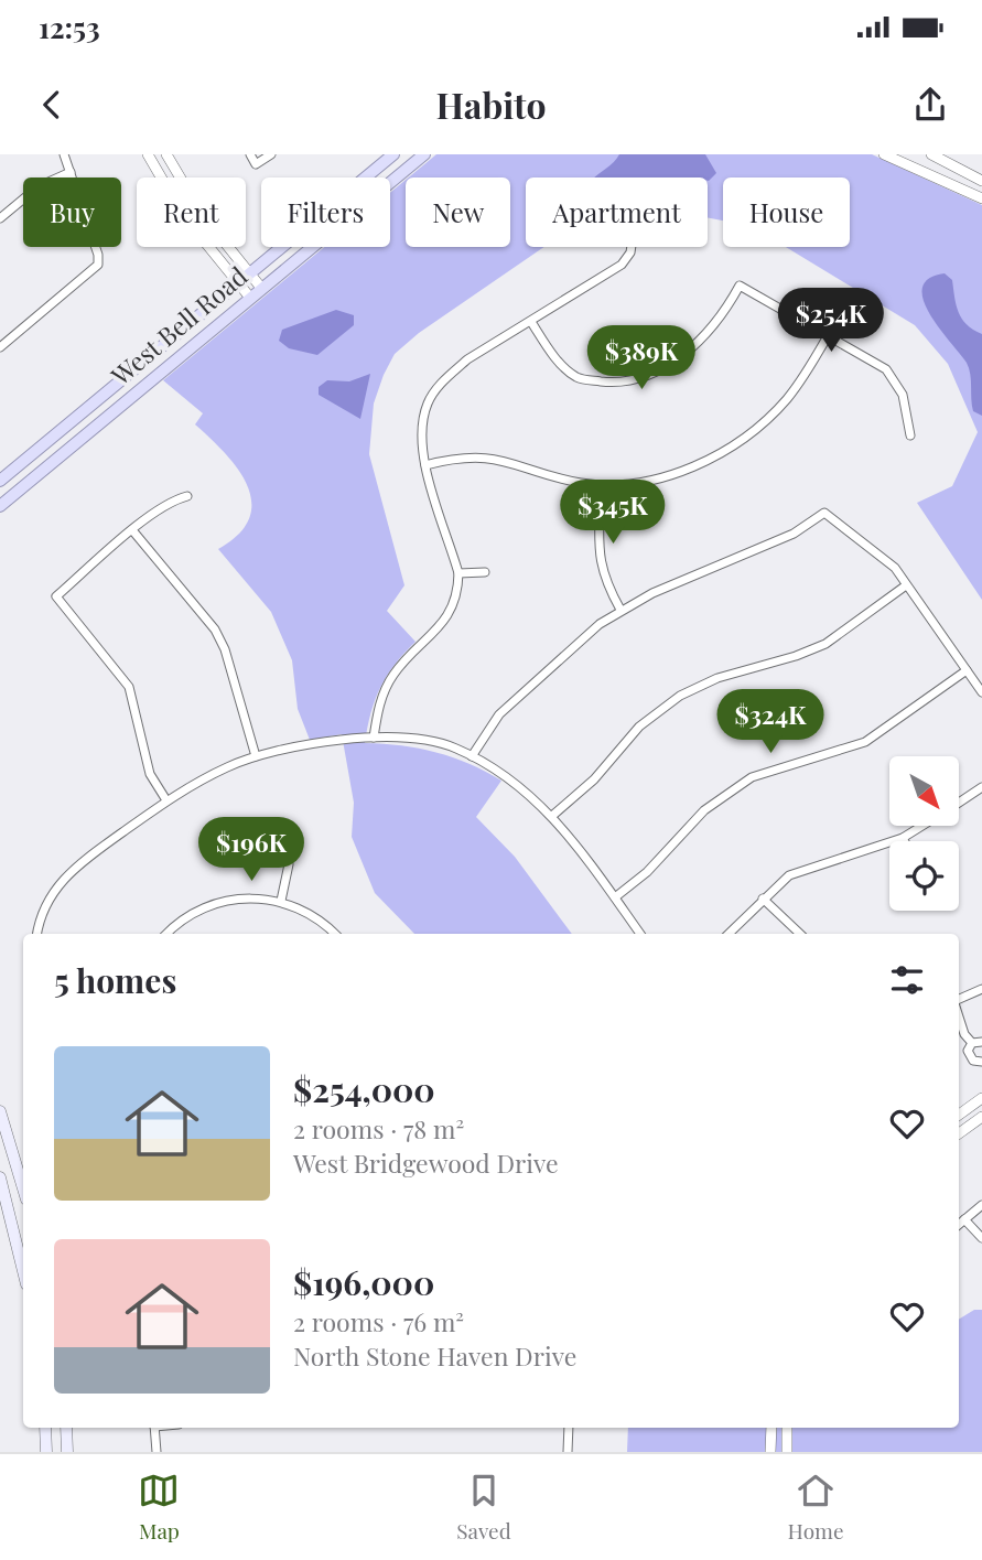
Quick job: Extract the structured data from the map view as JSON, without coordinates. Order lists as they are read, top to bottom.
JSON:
{
  "streets": {
    "main road": ["West Bell Road"]
  },
  "north": "bottom right",
  "page": {
    "status": "12:53",
    "header": "Habito",
    "chip": [
      "Buy",
      "Rent",
      "Filters",
      "New",
      "Apartment",
      "House"
    ],
    "price": [
      "$254K",
      "$389K",
      "$345K",
      "$324K",
      "$196K"
    ],
    "heading": "5 homes",
    "list": [
      {
        "name": "$254,000",
        "note": "2 rooms · 78 m² · West Bridgewood Drive"
      },
      {
        "name": "$196,000",
        "note": "2 rooms · 76 m² · North Stone Haven Drive"
      }
    ],
    "tabs": ["Map", "Saved", "Home"]
  }
}
